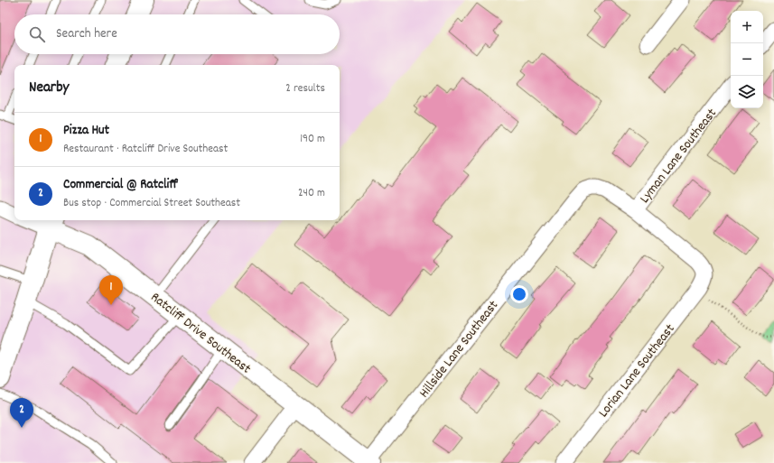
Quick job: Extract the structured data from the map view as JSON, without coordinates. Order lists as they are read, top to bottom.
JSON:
{
  "streets": {
    "street": [
      "Lyman Lane Southeast",
      "Ratcliff Drive Southeast",
      "Hillside Lane Southeast",
      "Lorian Lane Southeast"
    ]
  },
  "crossings": [
    ["Lyman Lane Southeast", "Hillside Lane Southeast"],
    ["Lyman Lane Southeast", "Lorian Lane Southeast"],
    ["Ratcliff Drive Southeast", "Hillside Lane Southeast"],
    ["Hillside Lane Southeast", "Lorian Lane Southeast"]
  ],
  "page": {
    "map_buttons": ["+", "−"],
    "search": "Search here",
    "heading": ["Nearby", "2 results"],
    "list": [
      {
        "mark": "1",
        "name": "Pizza Hut",
        "note": "Restaurant · Ratcliff Drive Southeast",
        "value": "190 m"
      },
      {
        "mark": "2",
        "name": "Commercial @ Ratcliff",
        "note": "Bus stop · Commercial Street Southeast",
        "value": "240 m"
      }
    ],
    "pins": ["1", "2"]
  }
}
